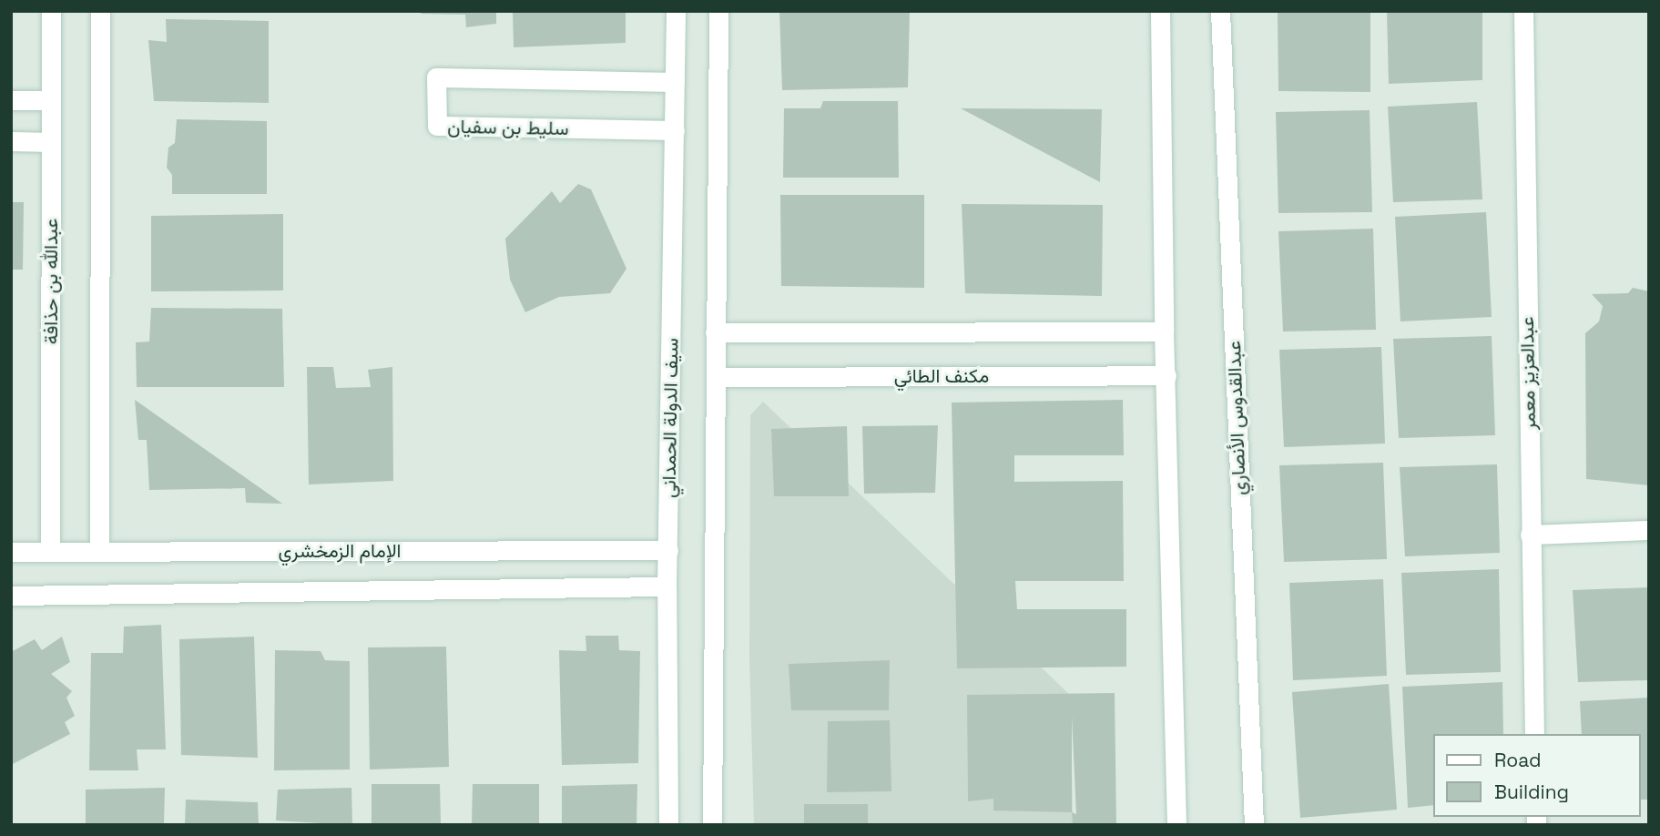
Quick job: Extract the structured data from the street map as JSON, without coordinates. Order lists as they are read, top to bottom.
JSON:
{
  "streets": {
    "street": [
      "سليط بن سفيان",
      "عبدالله بن حذافة",
      "عبدالعزيز معمر",
      "مكنف الطائي",
      "سيف الدولة الحمداني",
      "عبدالقدوس الأنصاري",
      "الإمام الزمخشري"
    ]
  },
  "crossings": [
    ["سليط بن سفيان", "سيف الدولة الحمداني"],
    ["عبدالله بن حذافة", "الإمام الزمخشري"],
    ["سيف الدولة الحمداني", "الإمام الزمخشري"]
  ],
  "legend": ["Road", "Building"]
}
